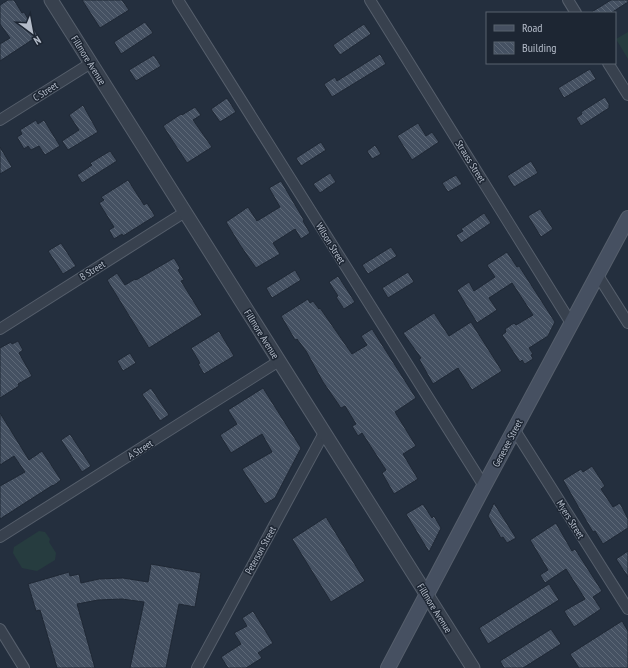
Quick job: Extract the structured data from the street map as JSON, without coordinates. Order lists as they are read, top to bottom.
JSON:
{
  "streets": {
    "main road": ["Genesee Street"],
    "street": [
      "Fillmore Avenue",
      "C Street",
      "Strauss Street",
      "Wilson Street",
      "B Street",
      "A Street",
      "Myers Street",
      "Peterson Street"
    ]
  },
  "crossings": [
    ["Fillmore Avenue", "C Street"],
    ["Fillmore Avenue", "B Street"],
    ["Fillmore Avenue", "Genesee Street"],
    ["Fillmore Avenue", "A Street"],
    ["Fillmore Avenue", "Peterson Street"],
    ["Strauss Street", "Genesee Street"],
    ["Wilson Street", "Genesee Street"],
    ["Genesee Street", "Myers Street"]
  ],
  "legend": ["Road", "Building"],
  "north": "bottom right"
}
